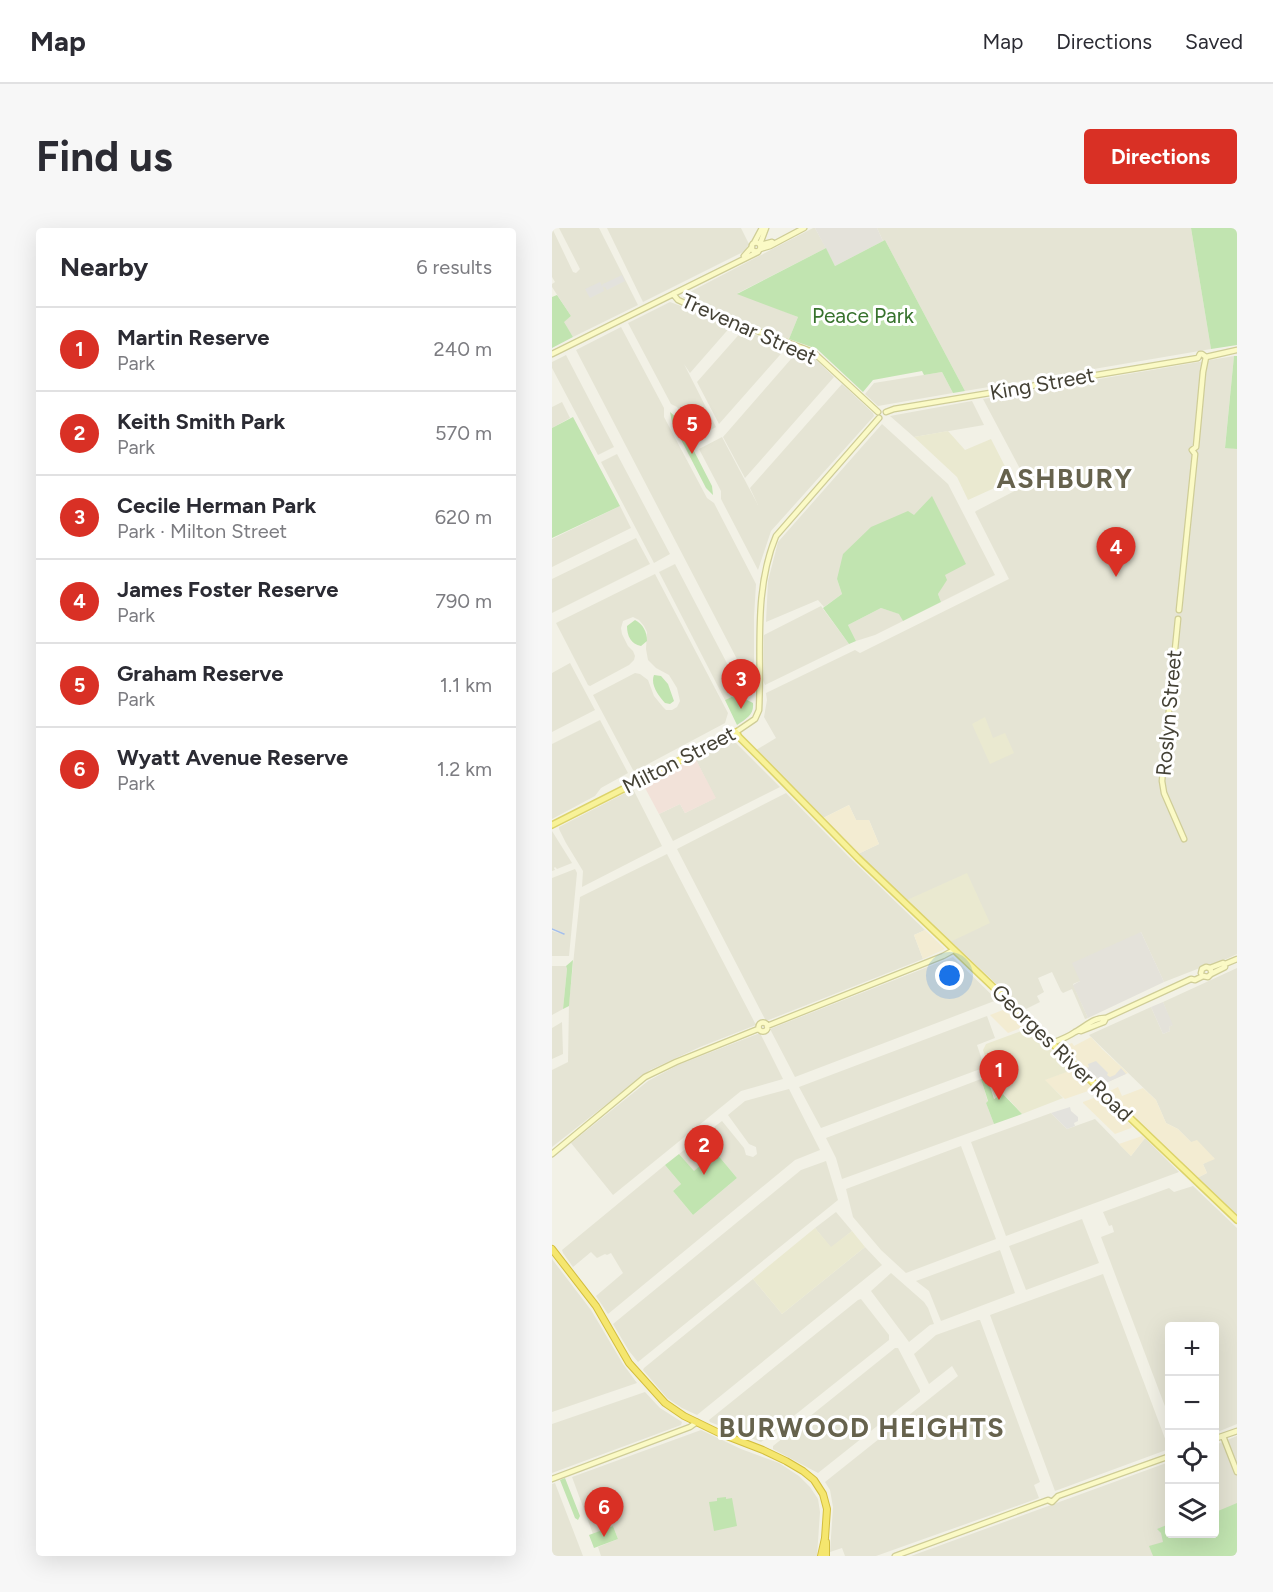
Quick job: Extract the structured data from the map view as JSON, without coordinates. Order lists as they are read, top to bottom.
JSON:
{
  "streets": {
    "main road": ["Milton Street", "Georges River Road"],
    "street": ["Trevenar Street", "King Street", "Roslyn Street"]
  },
  "crossings": [
    ["Trevenar Street", "King Street"],
    ["Trevenar Street", "Milton Street"],
    ["King Street", "Roslyn Street"],
    ["King Street", "Milton Street"],
    ["Milton Street", "Georges River Road"]
  ],
  "districts": ["ASHBURY", "BURWOOD HEIGHTS"],
  "parks": ["Peace Park"],
  "page": {
    "header": "Map",
    "nav": ["Map", "Directions", "Saved"],
    "buttons": "Directions",
    "title": "Find us",
    "heading": ["Nearby", "6 results"],
    "list": [
      {
        "mark": "1",
        "name": "Martin Reserve",
        "note": "Park",
        "value": "240 m"
      },
      {
        "mark": "2",
        "name": "Keith Smith Park",
        "note": "Park",
        "value": "570 m"
      },
      {
        "mark": "3",
        "name": "Cecile Herman Park",
        "note": "Park · Milton Street",
        "value": "620 m"
      },
      {
        "mark": "4",
        "name": "James Foster Reserve",
        "note": "Park",
        "value": "790 m"
      },
      {
        "mark": "5",
        "name": "Graham Reserve",
        "note": "Park",
        "value": "1.1 km"
      },
      {
        "mark": "6",
        "name": "Wyatt Avenue Reserve",
        "note": "Park",
        "value": "1.2 km"
      }
    ],
    "pins": [
      "5",
      "4",
      "3",
      "1",
      "2",
      "6"
    ],
    "map_buttons": ["+", "−"]
  }
}
